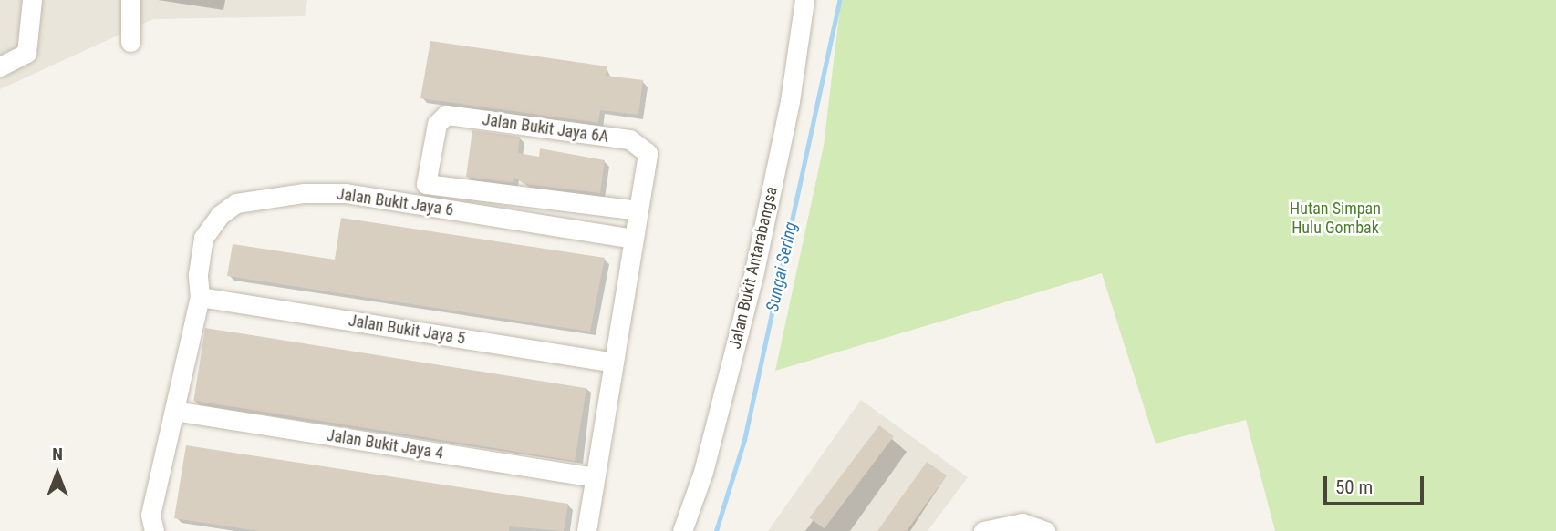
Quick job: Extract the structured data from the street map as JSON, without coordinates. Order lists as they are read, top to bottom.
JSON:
{
  "streets": {
    "street": [
      "Jalan Bukit Jaya 6A",
      "Jalan Bukit Jaya 6",
      "Jalan Bukit Antarabangsa",
      "Jalan Bukit Jaya 5",
      "Jalan Bukit Jaya 4"
    ]
  },
  "crossings": [
    ["Jalan Bukit Jaya 6", "Jalan Bukit Jaya 5"],
    ["Jalan Bukit Jaya 6", "Jalan Bukit Jaya 4"]
  ],
  "water": ["Sungai Sering"],
  "parks": ["Hutan Simpan Hulu Gombak"],
  "scale_bar": "50 m",
  "north": "top"
}
